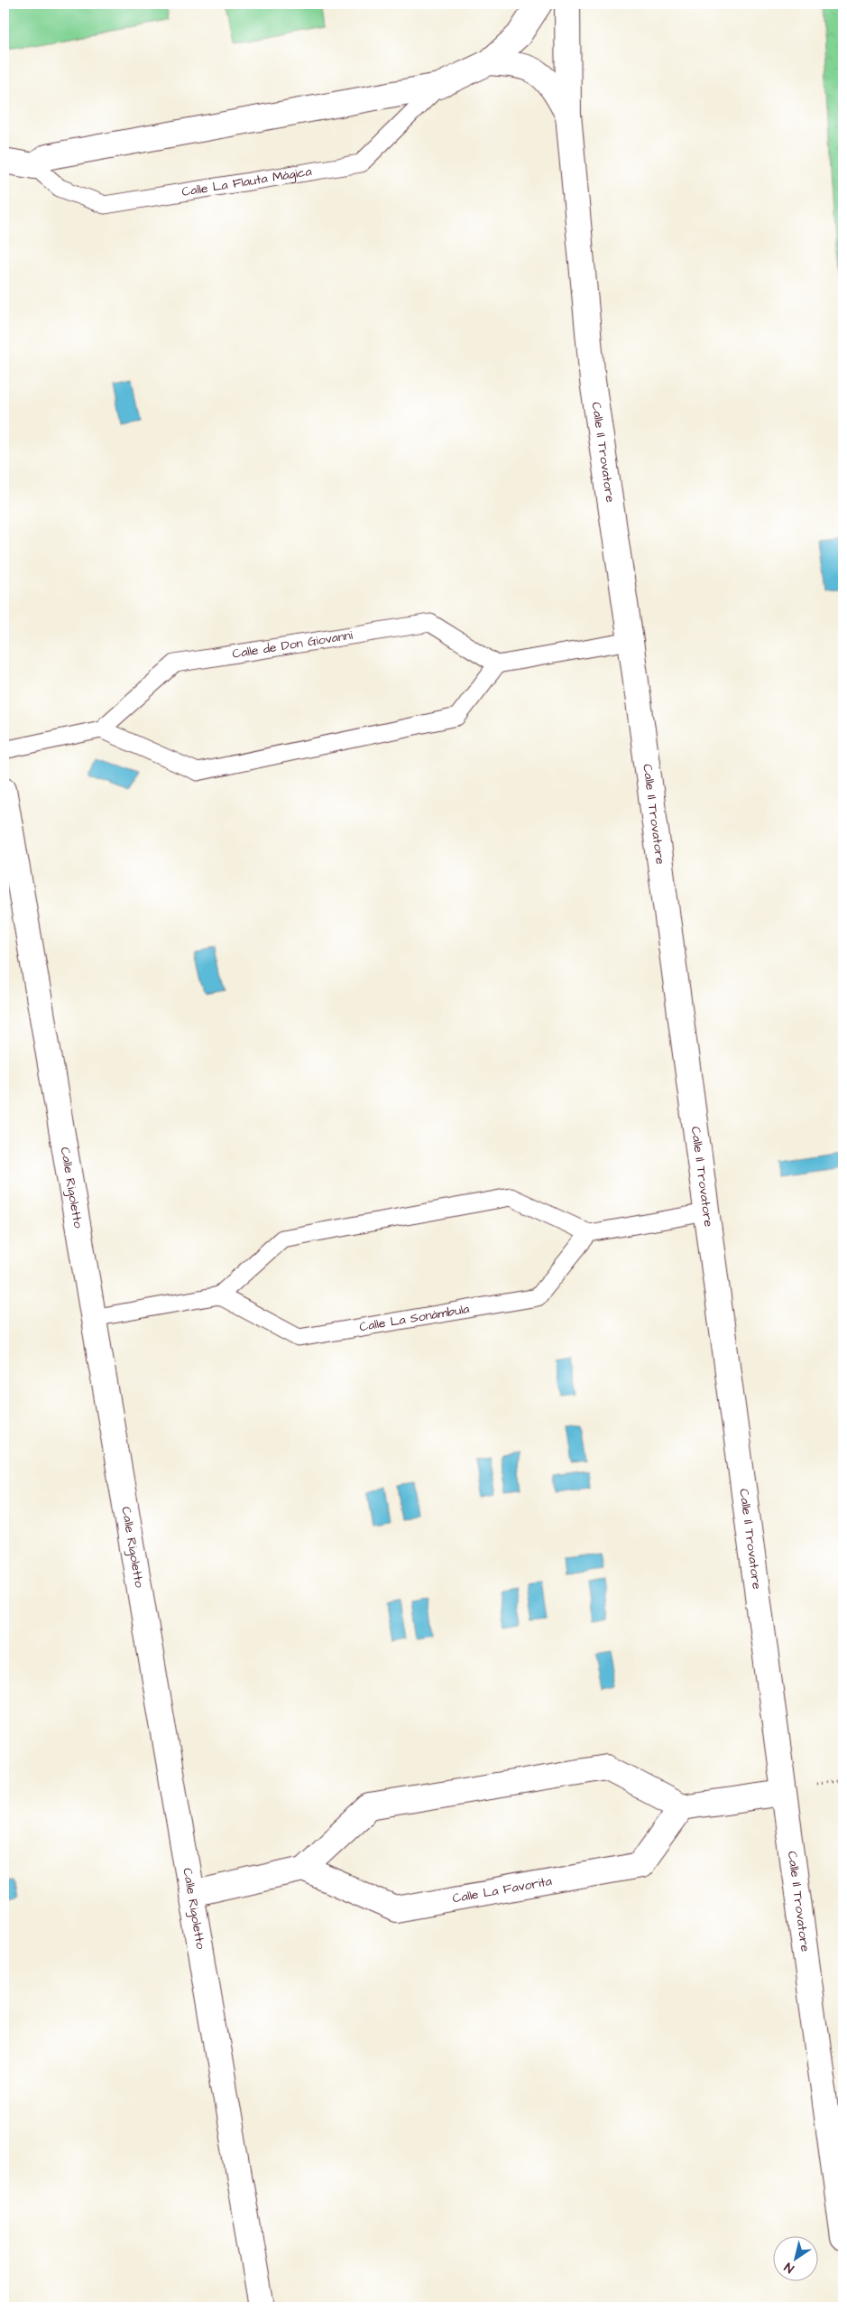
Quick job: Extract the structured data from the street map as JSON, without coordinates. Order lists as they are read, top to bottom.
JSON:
{
  "streets": {
    "street": ["Calle Il Trovatore", "Calle Rigoletto", "Calle La Favorita"],
    "lane": ["Calle La Flauta Mágica", "Calle de Don Giovanni", "Calle La Sonámbula"]
  },
  "north": "bottom left"
}
